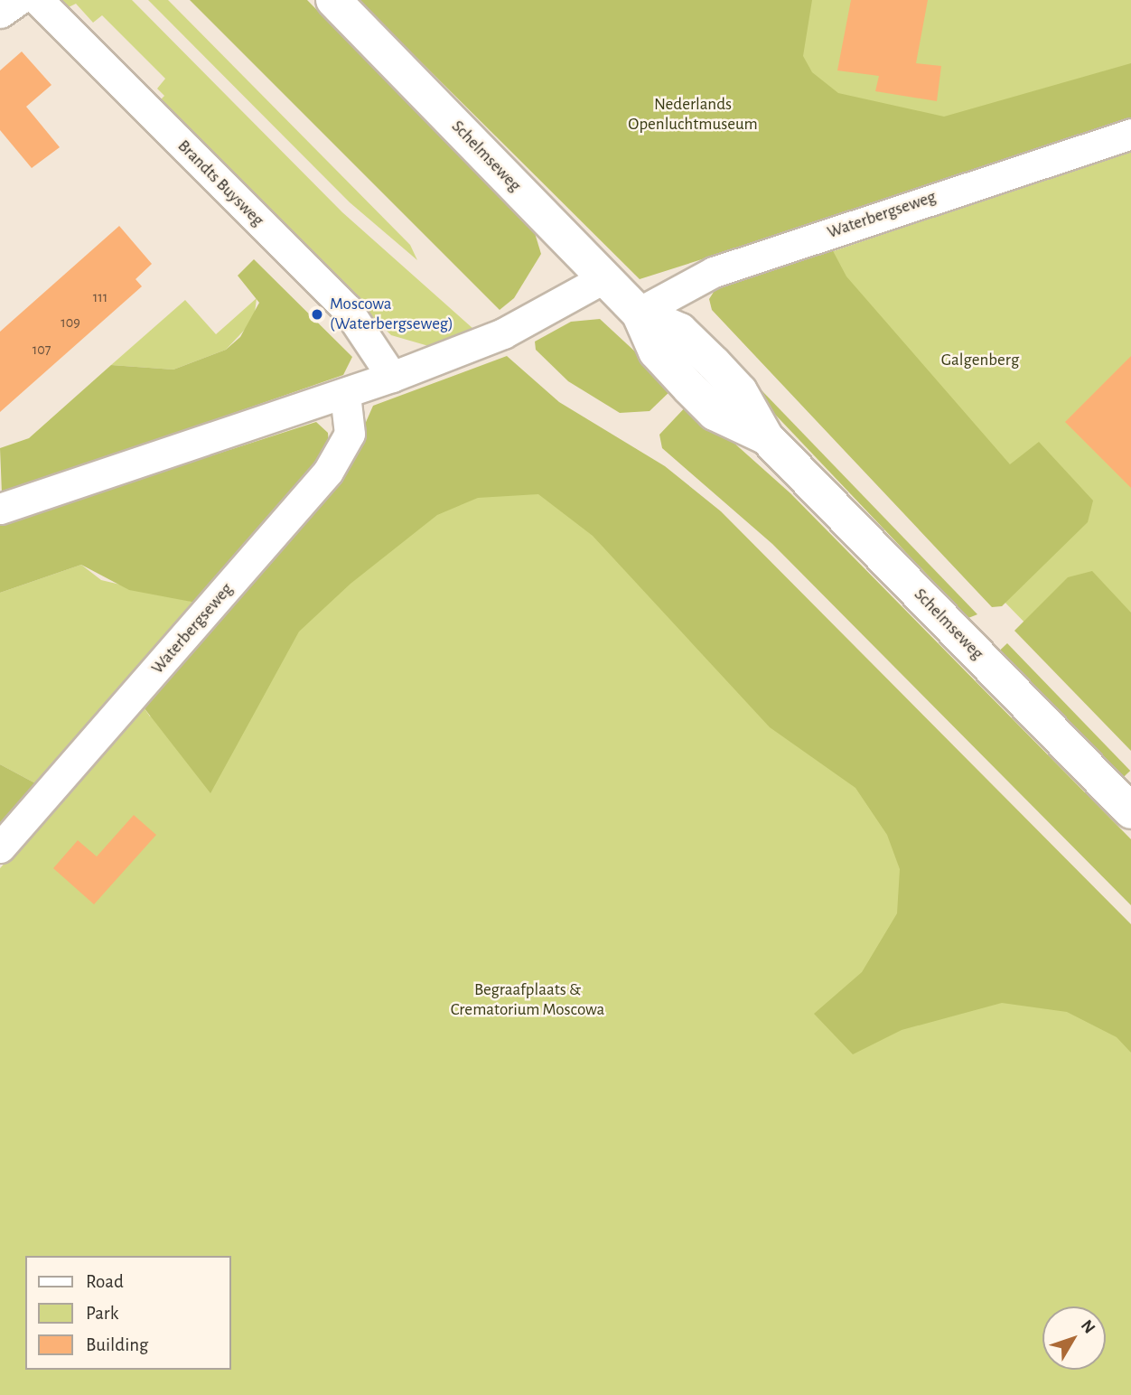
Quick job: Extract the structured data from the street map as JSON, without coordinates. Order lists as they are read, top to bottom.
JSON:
{
  "streets": {
    "main road": ["Schelmseweg"],
    "street": ["Brandts Buysweg", "Waterbergseweg"]
  },
  "crossings": [
    ["Schelmseweg", "Waterbergseweg"]
  ],
  "parks": ["Nederlands Openluchtmuseum", "Galgenberg", "Begraafplaats & Crematorium Moscowa"],
  "places": ["Moscowa (Waterbergseweg)"],
  "house_numbers": ["111", "109", "107"],
  "legend": ["Road", "Park", "Building"],
  "north": "top right"
}
